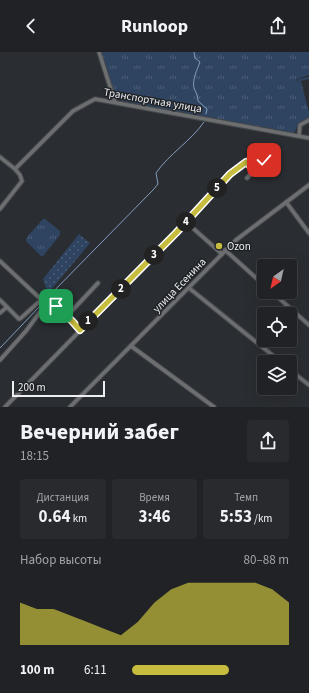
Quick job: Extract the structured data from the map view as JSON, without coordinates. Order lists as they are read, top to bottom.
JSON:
{
  "streets": {
    "street": ["Транспортная улица", "улица Есенина"]
  },
  "places": ["Ozon"],
  "scale_bar": "200 m",
  "north": "bottom left",
  "page": {
    "header": "Runloop",
    "pins": [
      "5",
      "4",
      "3",
      "2",
      "1"
    ],
    "scale": "200 m",
    "heading": ["Вечерний забег", "18:15"],
    "stats": [
      ["Дистанция", "0.64 km"],
      ["Время", "3:46"],
      ["Темп", "5:53 /km"]
    ],
    "chart": ["Набор высоты", "80–88 m"],
    "list": [
      {
        "name": "100 m",
        "note": "6:11"
      }
    ]
  }
}
